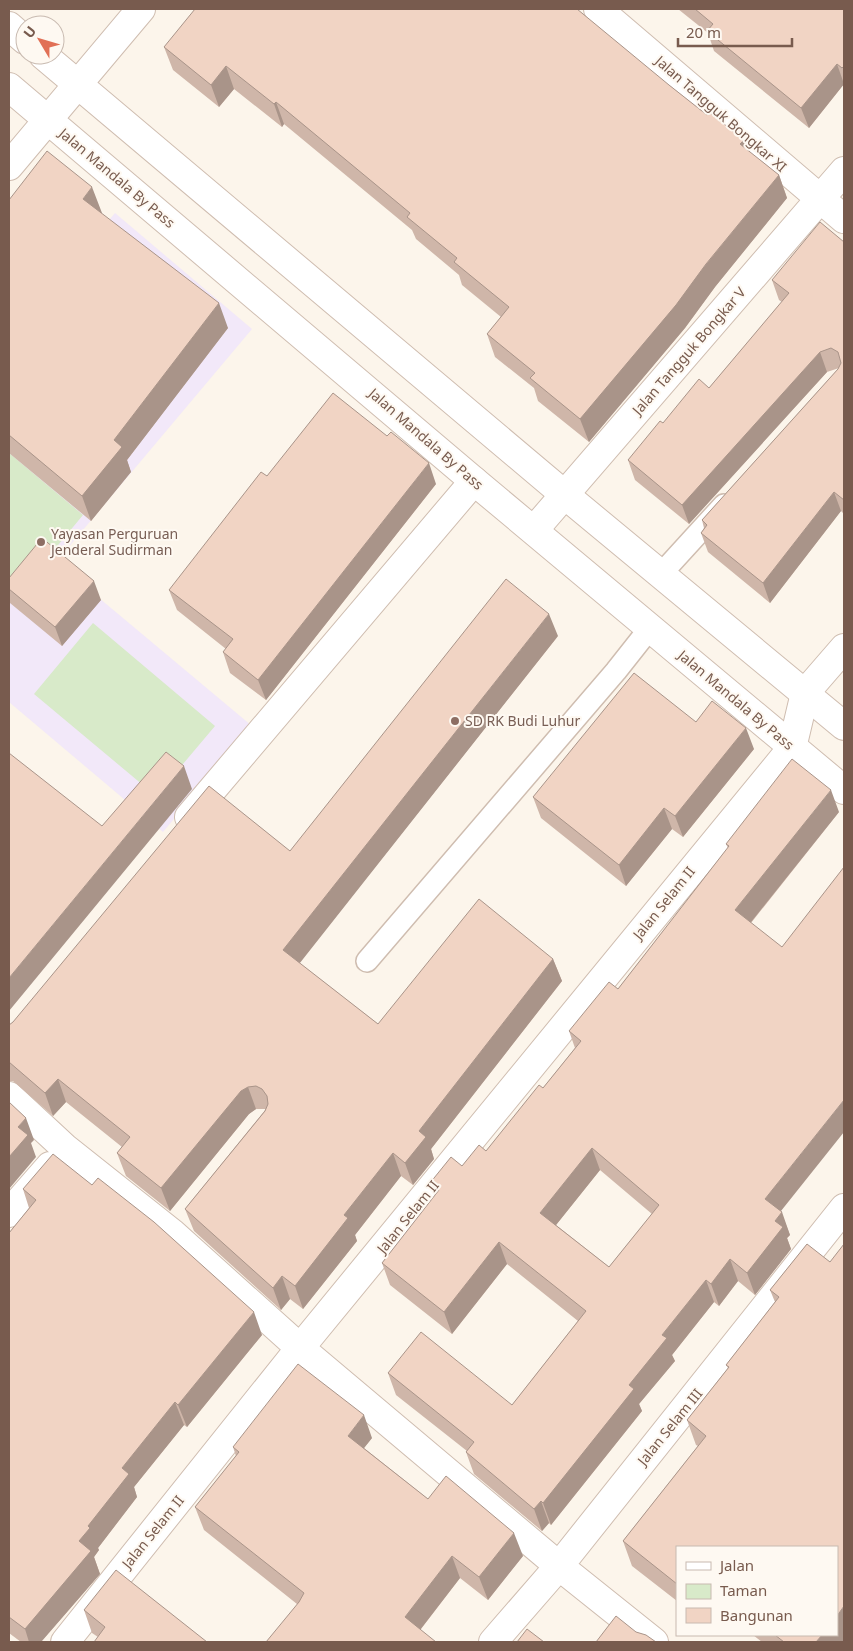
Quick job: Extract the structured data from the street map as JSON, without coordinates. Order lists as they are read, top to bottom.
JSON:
{
  "streets": {
    "street": [
      "Jalan Tangguk Bongkar XI",
      "Jalan Mandala By Pass",
      "Jalan Tangguk Bongkar V",
      "Jalan Selam II",
      "Jalan Selam III"
    ]
  },
  "crossings": [
    ["Jalan Tangguk Bongkar XI", "Jalan Tangguk Bongkar V"],
    ["Jalan Mandala By Pass", "Jalan Tangguk Bongkar V"],
    ["Jalan Mandala By Pass", "Jalan Selam II"]
  ],
  "places": ["Yayasan Perguruan Jenderal Sudirman", "SD RK Budi Luhur"],
  "legend": ["Jalan", "Taman", "Bangunan"],
  "scale_bar": "20 m",
  "north": "top left"
}
